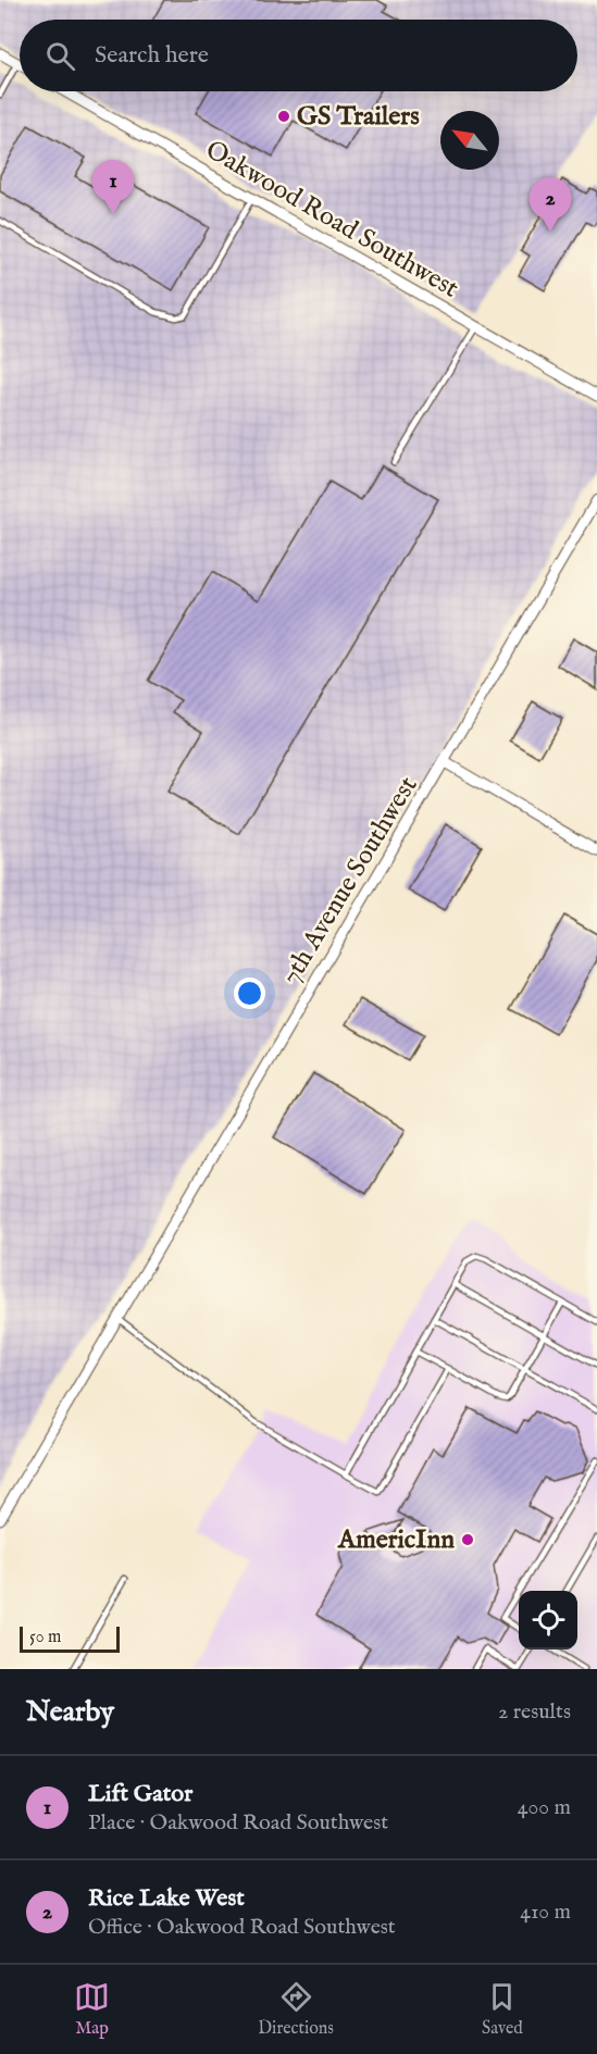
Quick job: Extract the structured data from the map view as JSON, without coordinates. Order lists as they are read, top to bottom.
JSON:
{
  "streets": {
    "street": ["Oakwood Road Southwest", "7th Avenue Southwest"]
  },
  "places": ["GS Trailers", "AmericInn"],
  "scale_bar": "50 m",
  "north": "top left",
  "page": {
    "search": "Search here",
    "pins": ["1", "2"],
    "scale": "50 m",
    "heading": ["Nearby", "2 results"],
    "list": [
      {
        "mark": "1",
        "name": "Lift Gator",
        "note": "Place · Oakwood Road Southwest",
        "value": "400 m"
      },
      {
        "mark": "2",
        "name": "Rice Lake West",
        "note": "Office · Oakwood Road Southwest",
        "value": "410 m"
      }
    ],
    "nav": ["Map", "Directions", "Saved"]
  }
}
